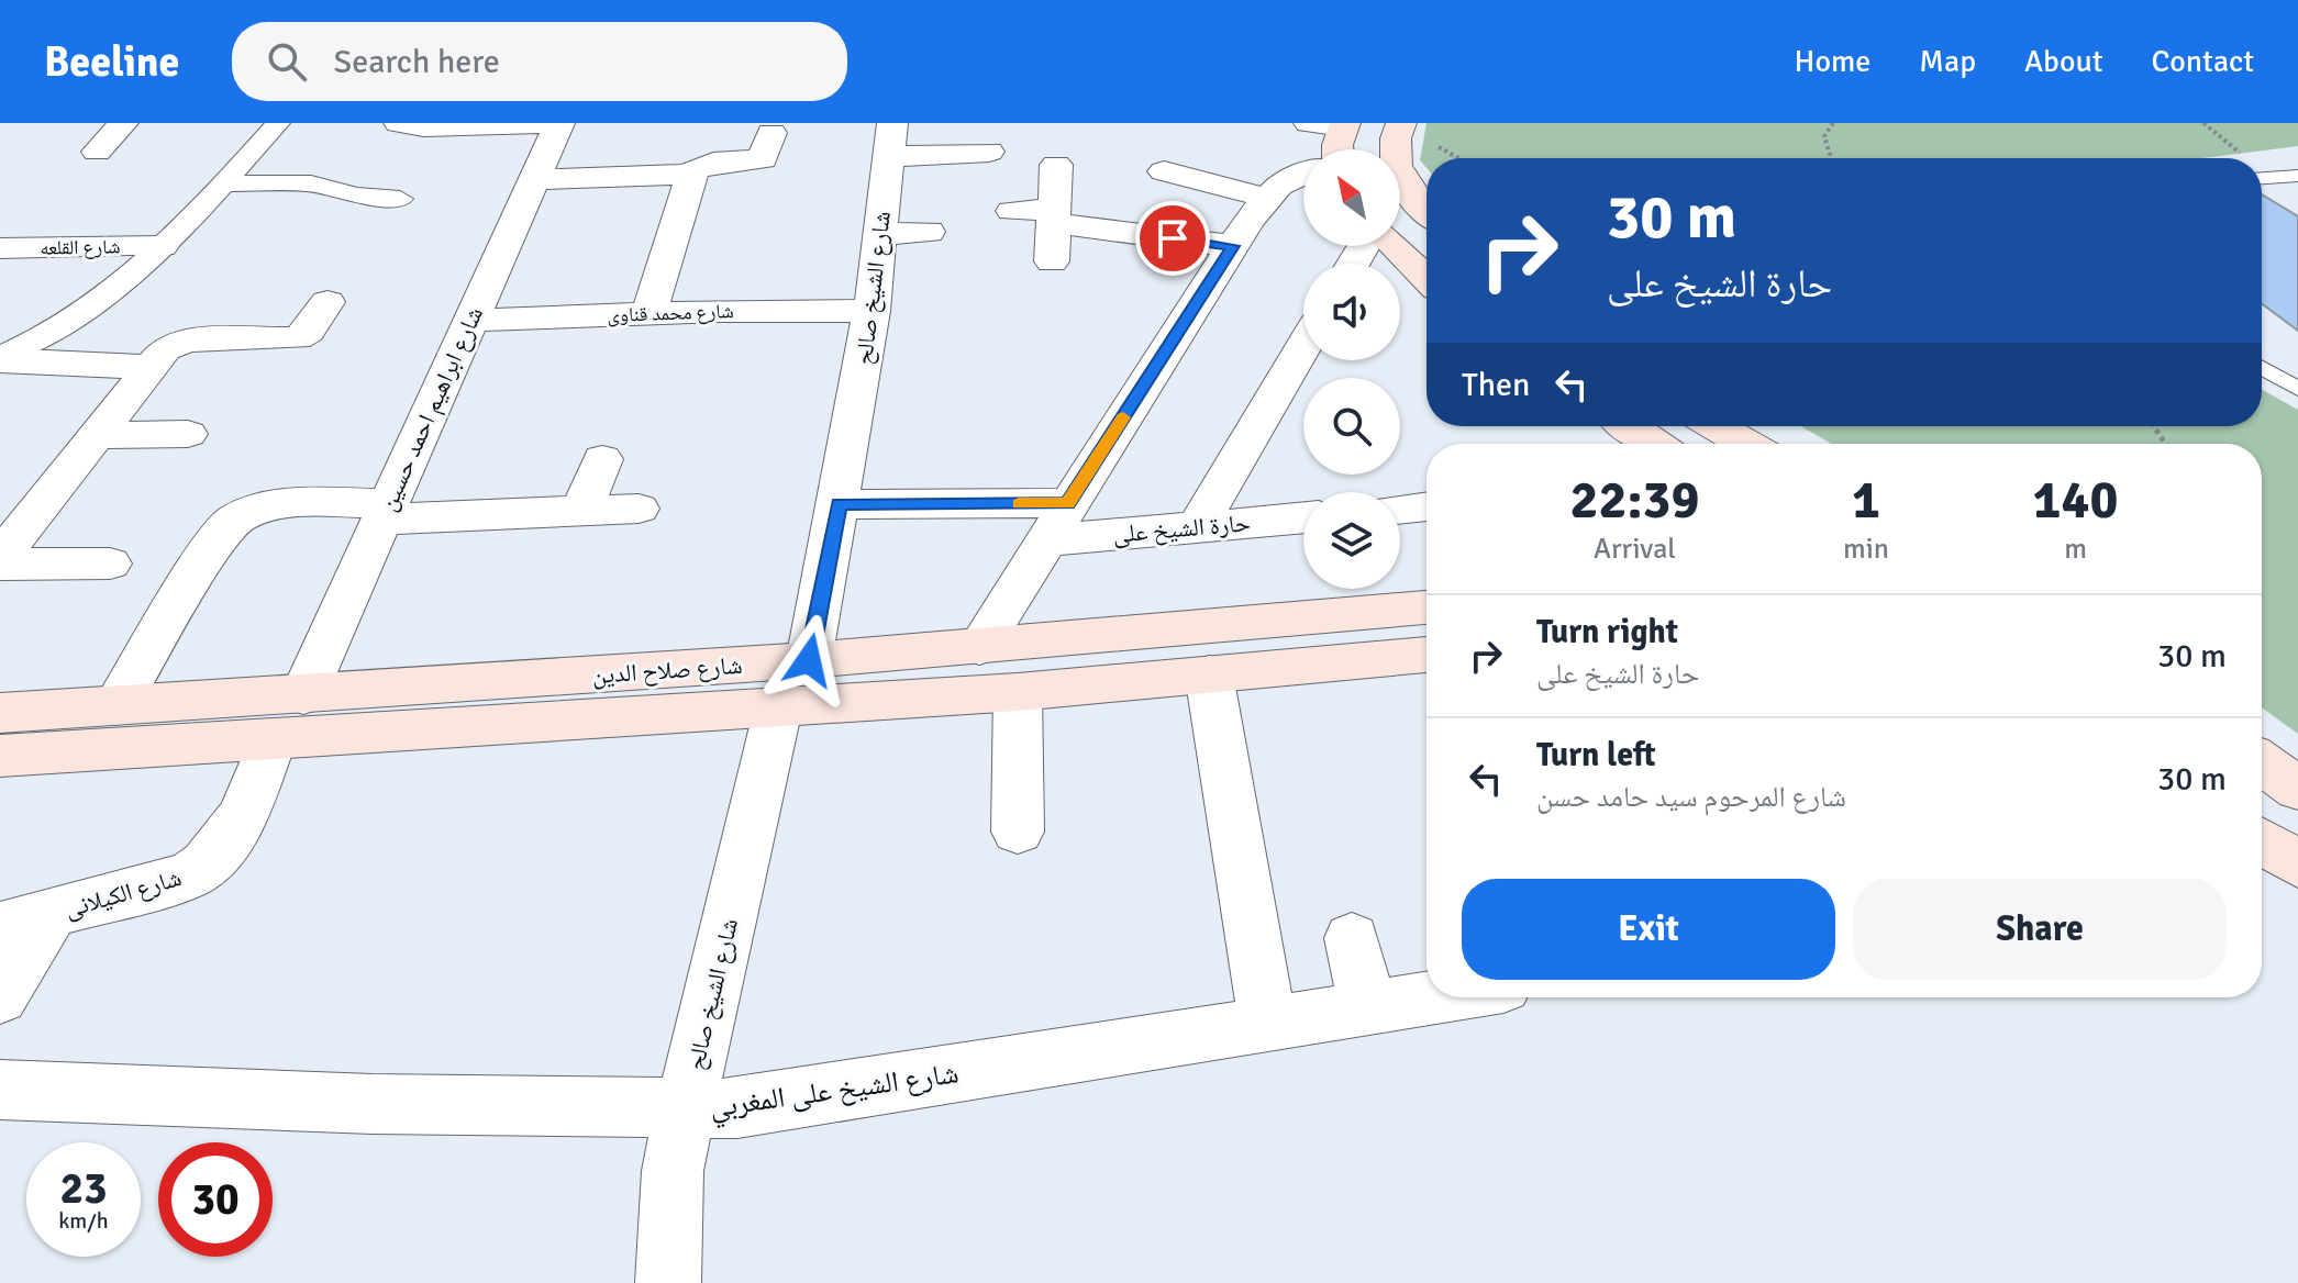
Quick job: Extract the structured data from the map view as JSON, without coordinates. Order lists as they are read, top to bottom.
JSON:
{
  "streets": {
    "main road": ["شارع صلاح الدين"],
    "street": [
      "شارع القلعه",
      "شارع الشيخ صالح",
      "شارع محمد قناوى",
      "شارع ابراهيم احمد حسين",
      "حارة الشيخ على",
      "شارع الكيلانى",
      "شارع الشيخ على المغربي"
    ]
  },
  "crossings": [
    ["شارع الشيخ صالح", "شارع محمد قناوى"],
    ["شارع الشيخ صالح", "شارع صلاح الدين"],
    ["شارع الشيخ صالح", "شارع الشيخ على المغربي"],
    ["شارع محمد قناوى", "شارع ابراهيم احمد حسين"],
    ["شارع ابراهيم احمد حسين", "شارع صلاح الدين"],
    ["شارع صلاح الدين", "شارع الكيلانى"]
  ],
  "north": "top left",
  "page": {
    "header": "Beeline",
    "search": "Search here",
    "nav": [
      "Home",
      "Map",
      "About",
      "Contact"
    ],
    "turn": ["30 m", "حارة الشيخ على"],
    "then": "Then",
    "eta": [
      "22:39",
      "Arrival",
      "1",
      "min",
      "140",
      "m"
    ],
    "list": [
      {
        "name": "Turn right",
        "note": "حارة الشيخ على",
        "value": "30 m"
      },
      {
        "name": "Turn left",
        "note": "شارع المرحوم سيد حامد حسن",
        "value": "30 m"
      }
    ],
    "buttons": ["Exit", "Share"],
    "speed": "23 km/h",
    "limit": "30"
  }
}
